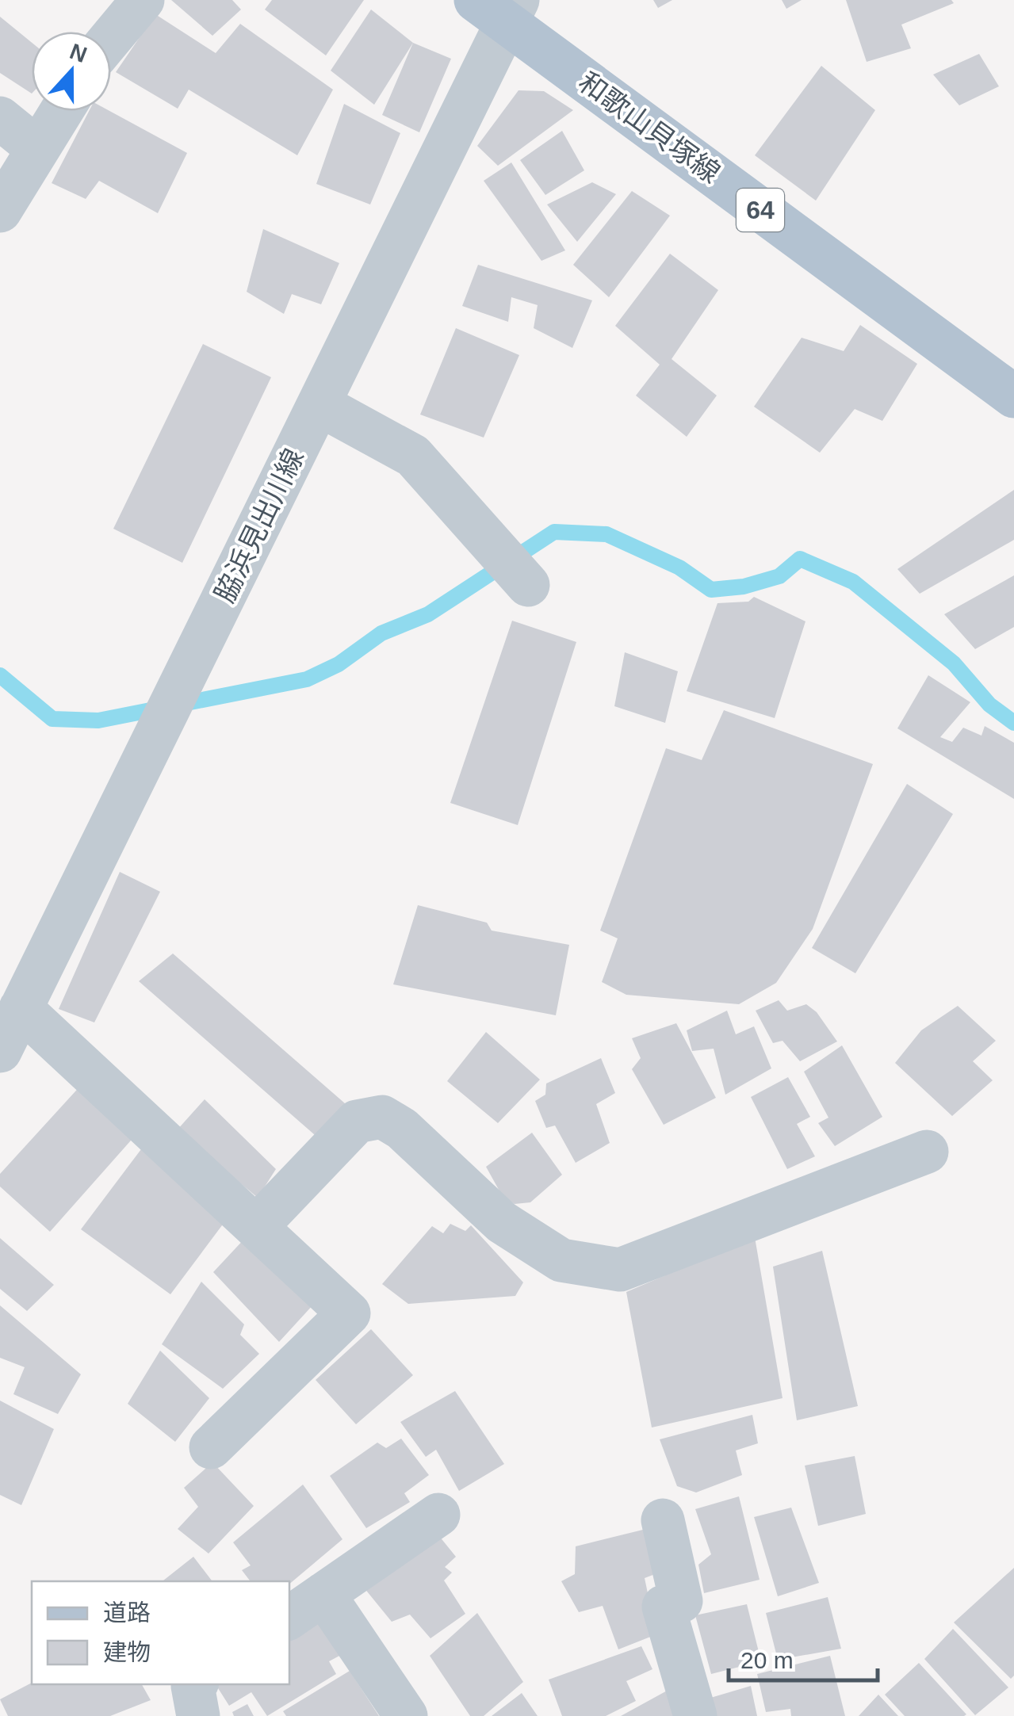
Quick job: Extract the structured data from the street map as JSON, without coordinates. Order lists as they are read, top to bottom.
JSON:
{
  "streets": {
    "main road": ["和歌山貝塚線", "64"],
    "street": ["脇浜見出川線"]
  },
  "crossings": [
    ["和歌山貝塚線", "脇浜見出川線"]
  ],
  "legend": ["道路", "建物"],
  "scale_bar": "20 m",
  "north": "top"
}
